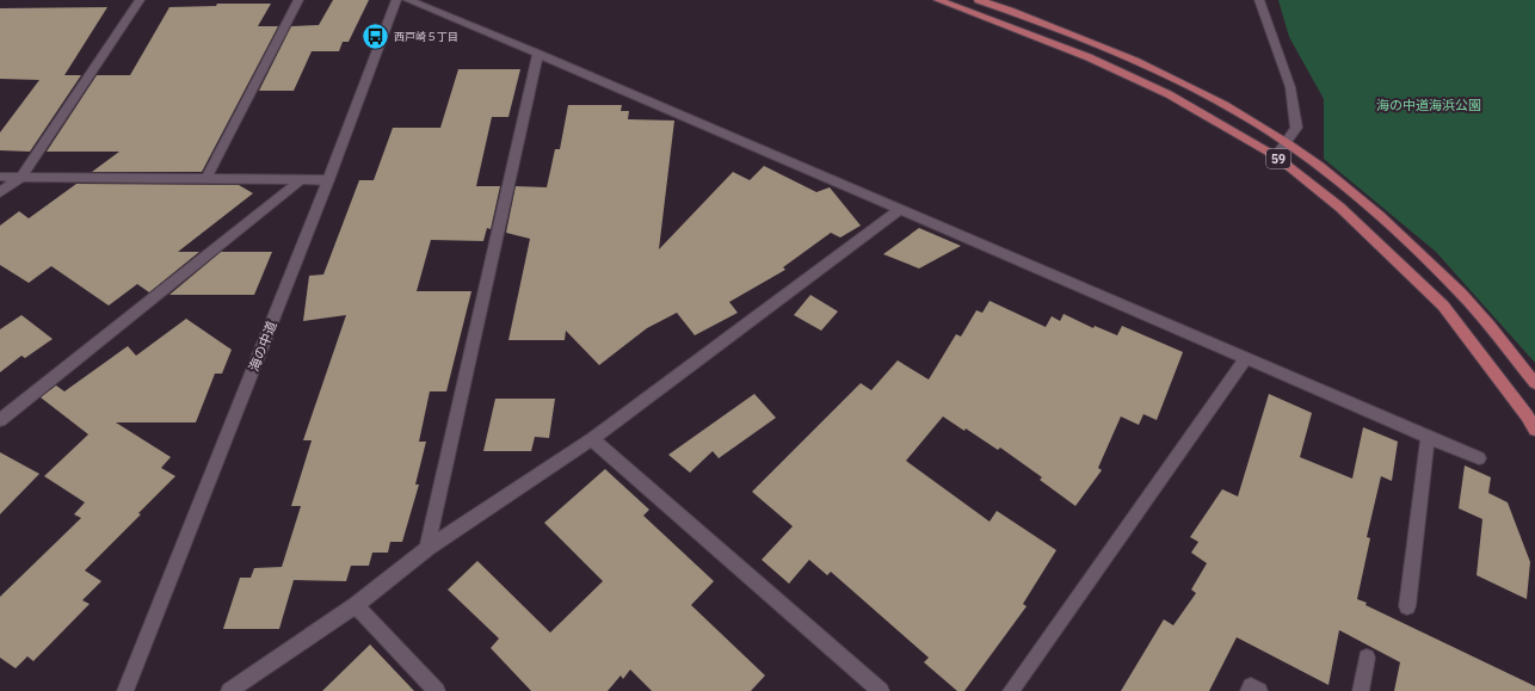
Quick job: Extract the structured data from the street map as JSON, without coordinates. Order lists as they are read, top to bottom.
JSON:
{
  "streets": {
    "main road": ["59"],
    "street": ["海の中道"]
  },
  "parks": ["海の中道海浜公園"],
  "places": {
    "bus stop": ["西戸崎５丁目"]
  }
}
